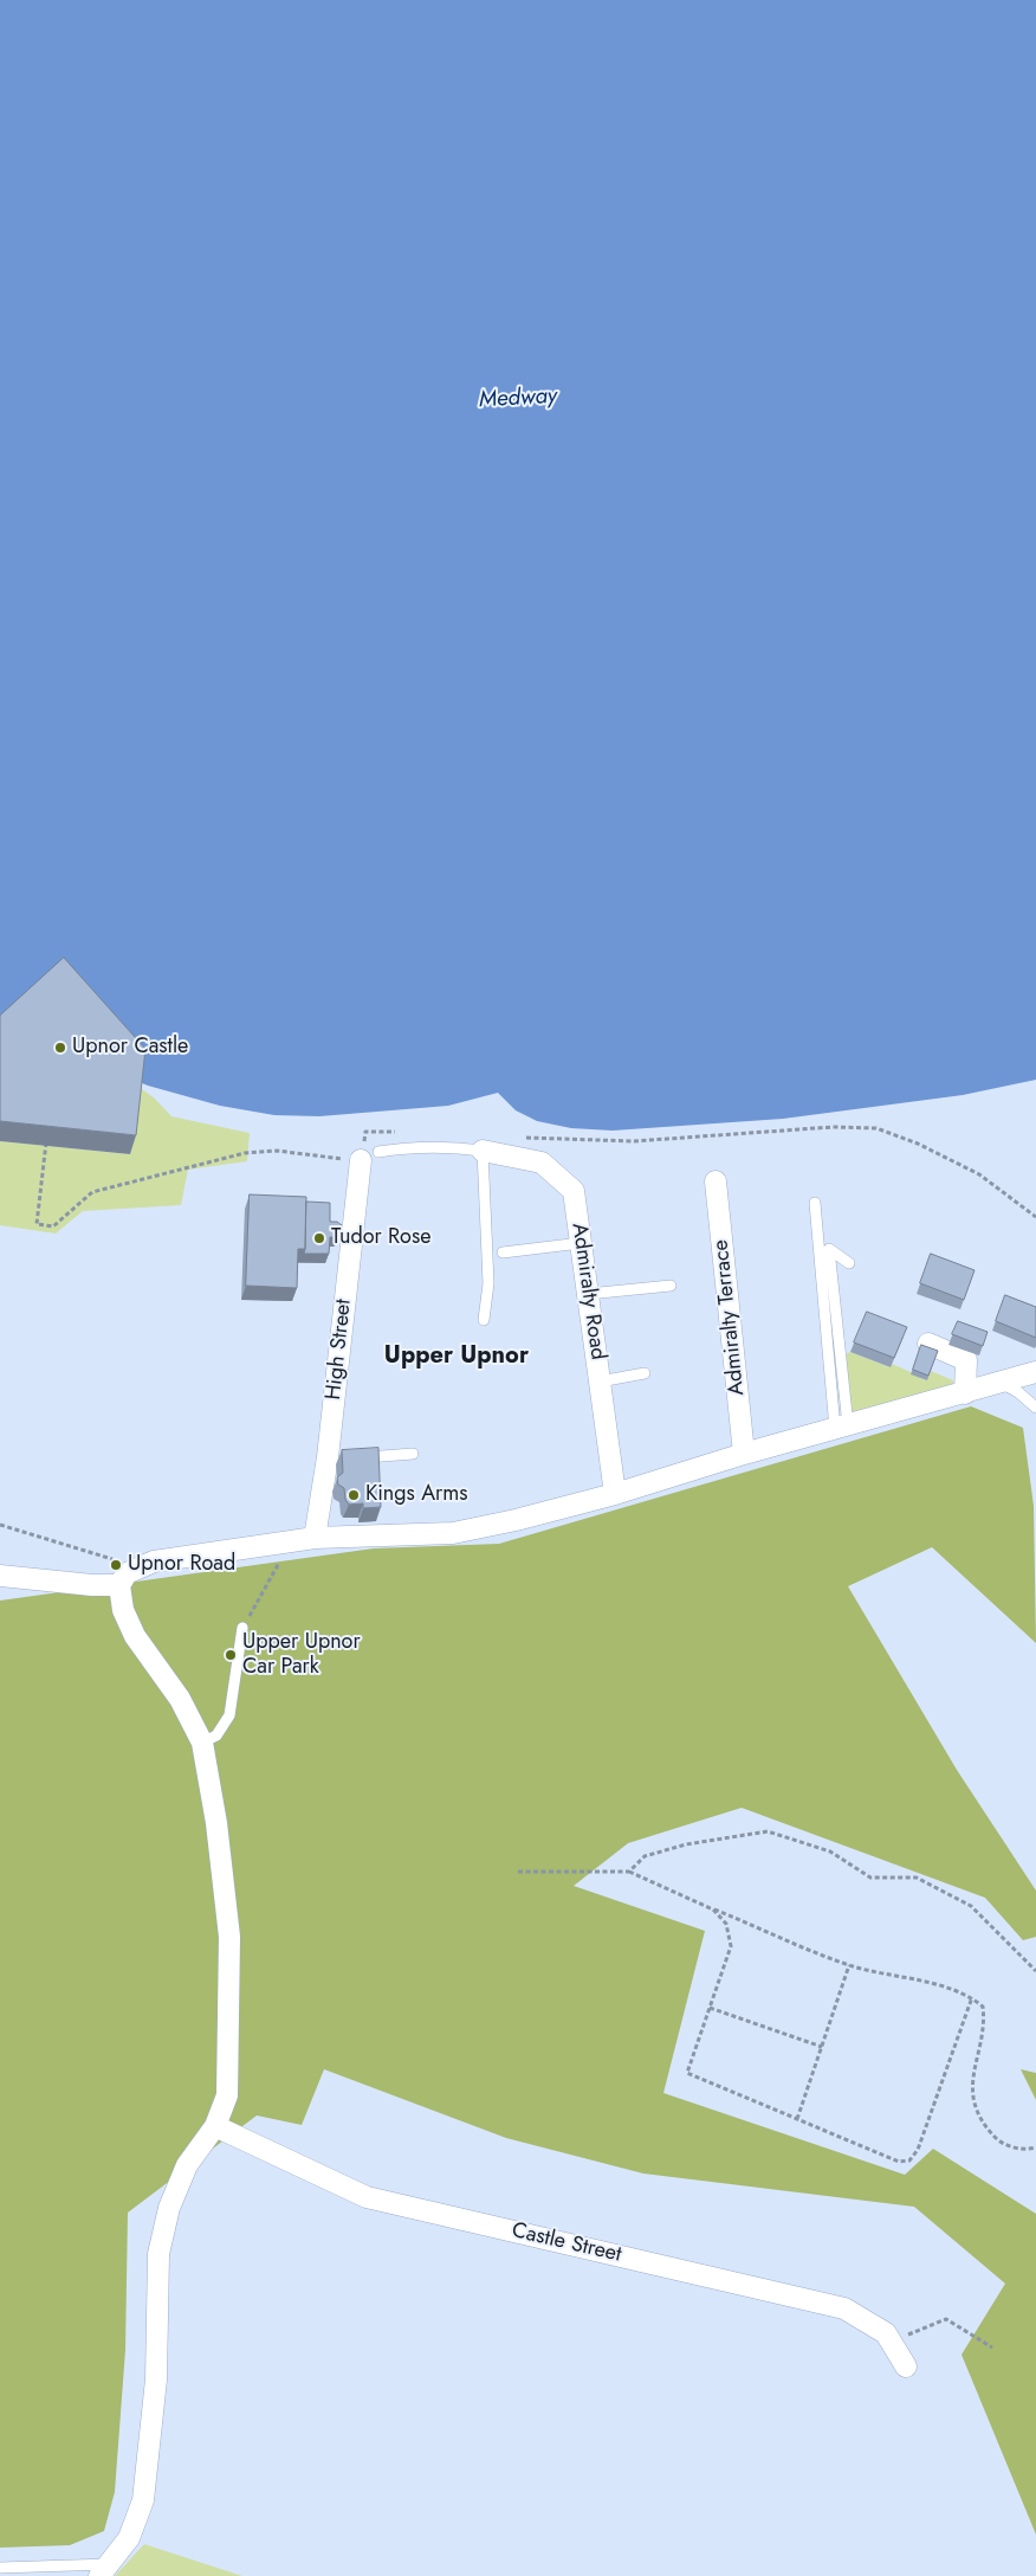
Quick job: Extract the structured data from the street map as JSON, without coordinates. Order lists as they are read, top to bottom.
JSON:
{
  "streets": {
    "street": [
      "Admiralty Road",
      "Admiralty Terrace",
      "High Street",
      "Castle Street"
    ]
  },
  "districts": ["Upper Upnor"],
  "water": ["Medway"],
  "places": [
    "Upnor Castle",
    "Tudor Rose",
    "Kings Arms",
    "Upnor Road",
    "Upper Upnor Car Park"
  ]
}
